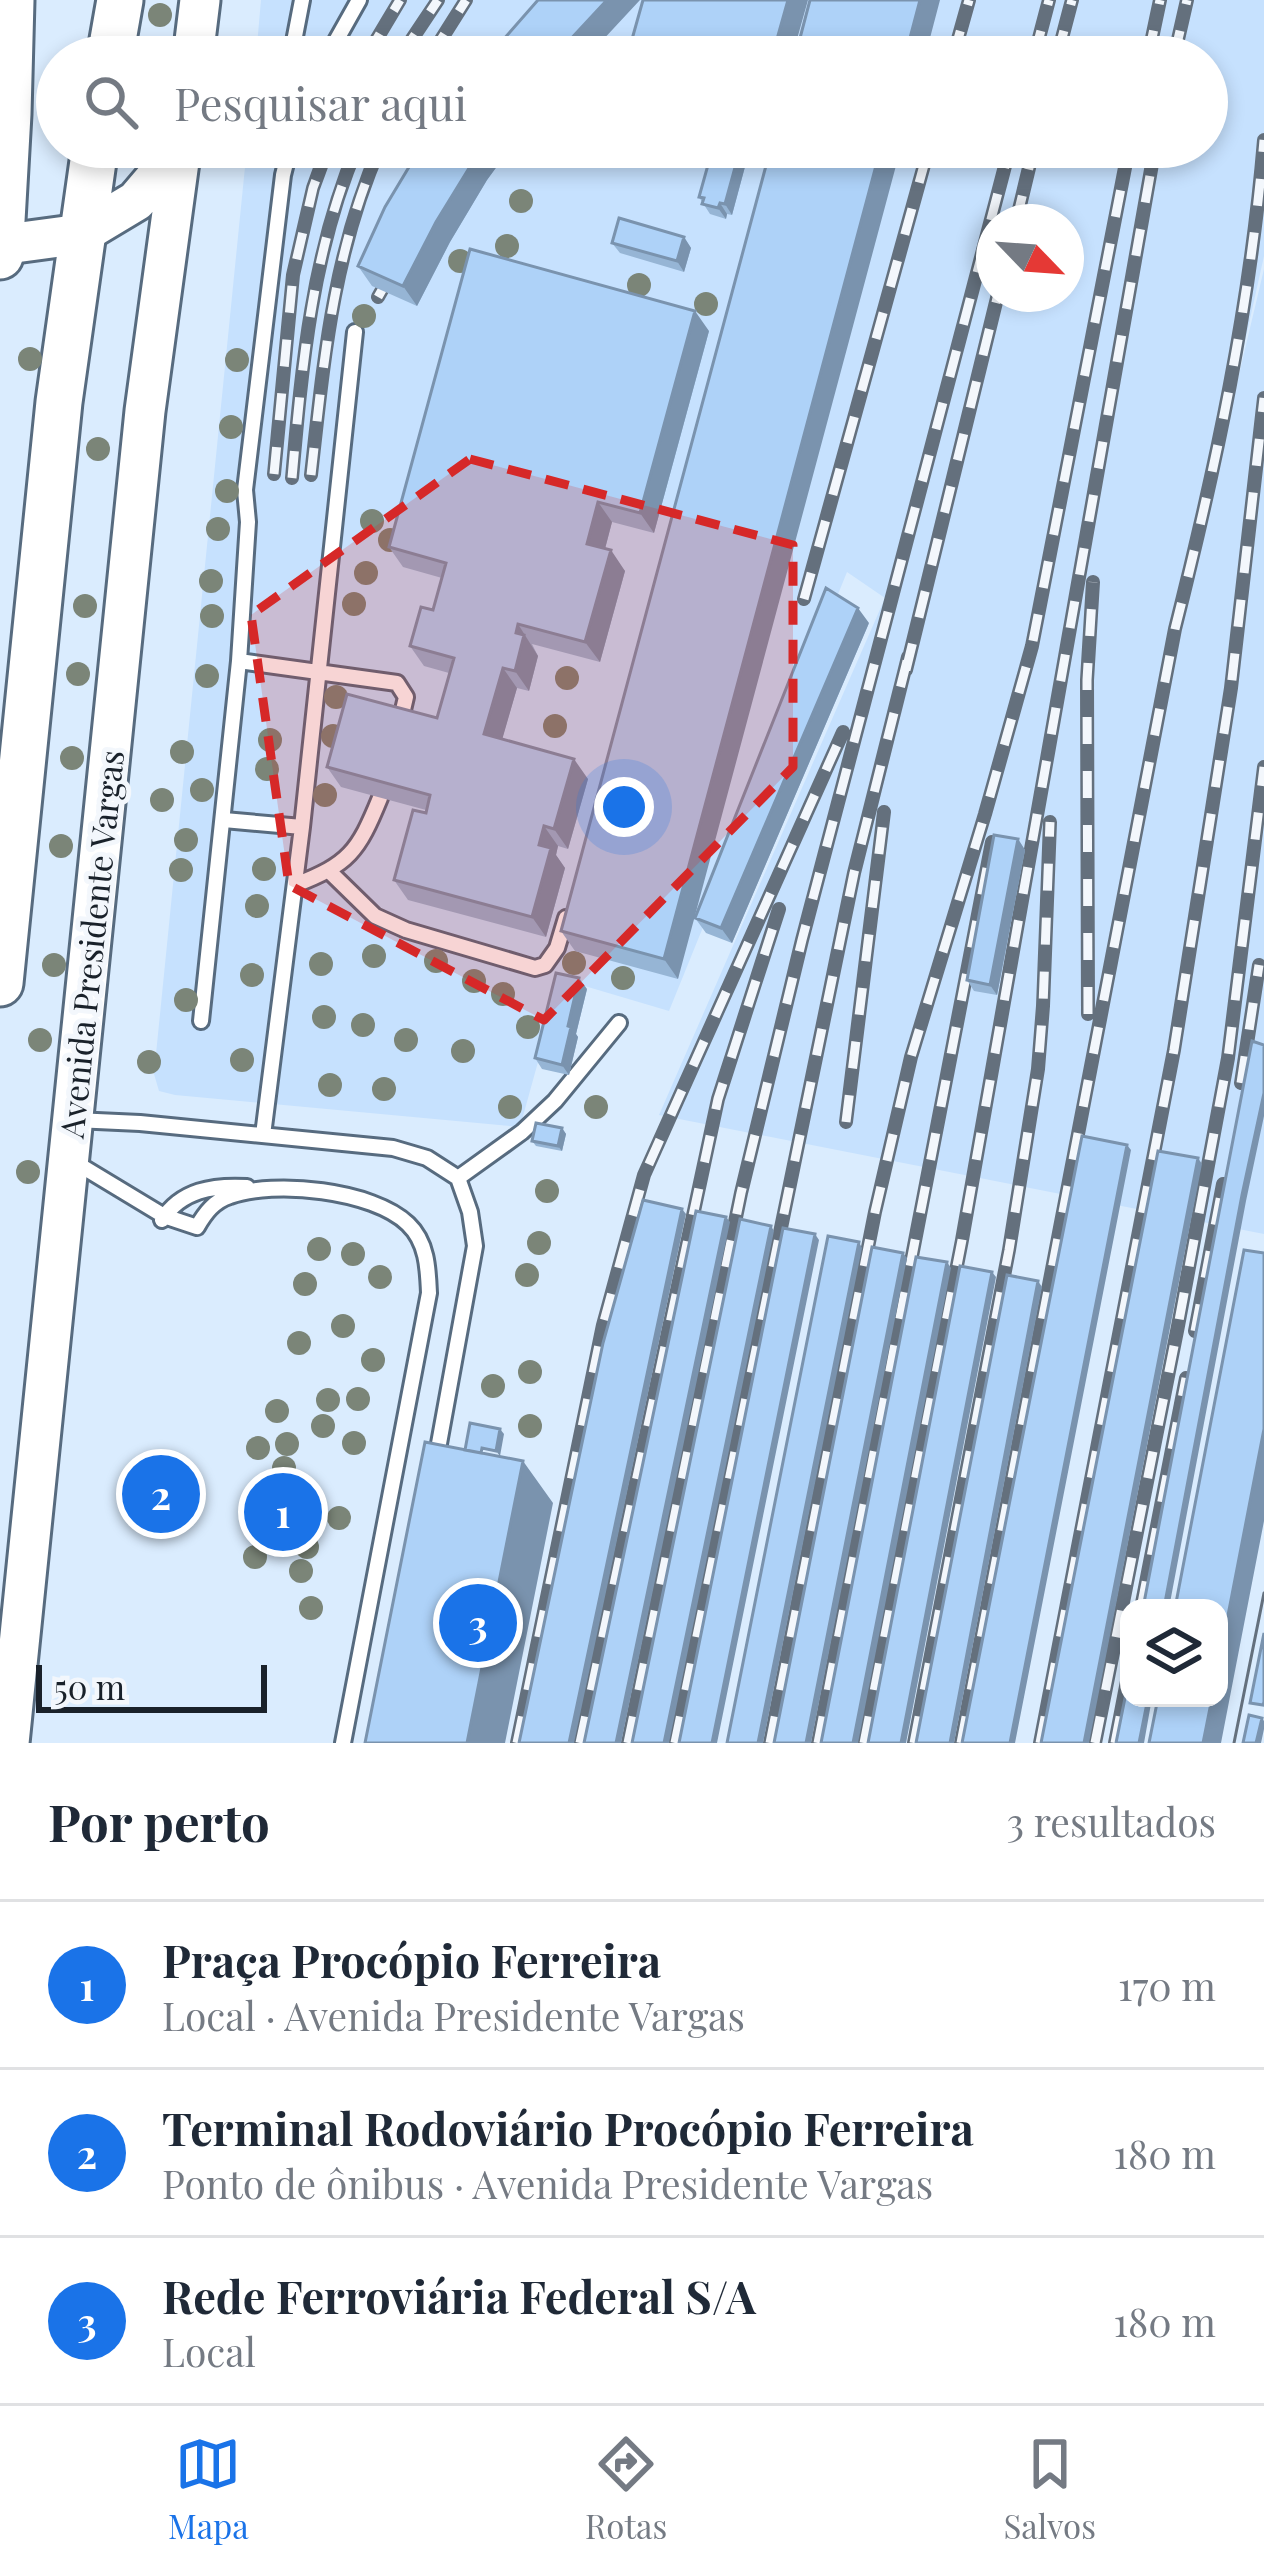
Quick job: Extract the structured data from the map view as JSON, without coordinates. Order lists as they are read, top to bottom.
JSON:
{
  "streets": {
    "main road": ["Avenida Presidente Vargas"]
  },
  "scale_bar": "50 m",
  "north": "bottom right",
  "page": {
    "search": "Pesquisar aqui",
    "pins": ["2", "1", "3"],
    "scale": "50 m",
    "heading": ["Por perto", "3 resultados"],
    "list": [
      {
        "mark": "1",
        "name": "Praça Procópio Ferreira",
        "note": "Local · Avenida Presidente Vargas",
        "value": "170 m"
      },
      {
        "mark": "2",
        "name": "Terminal Rodoviário Procópio Ferreira",
        "note": "Ponto de ônibus · Avenida Presidente Vargas",
        "value": "180 m"
      },
      {
        "mark": "3",
        "name": "Rede Ferroviária Federal S/A",
        "note": "Local",
        "value": "180 m"
      }
    ],
    "nav": ["Mapa", "Rotas", "Salvos"]
  }
}
